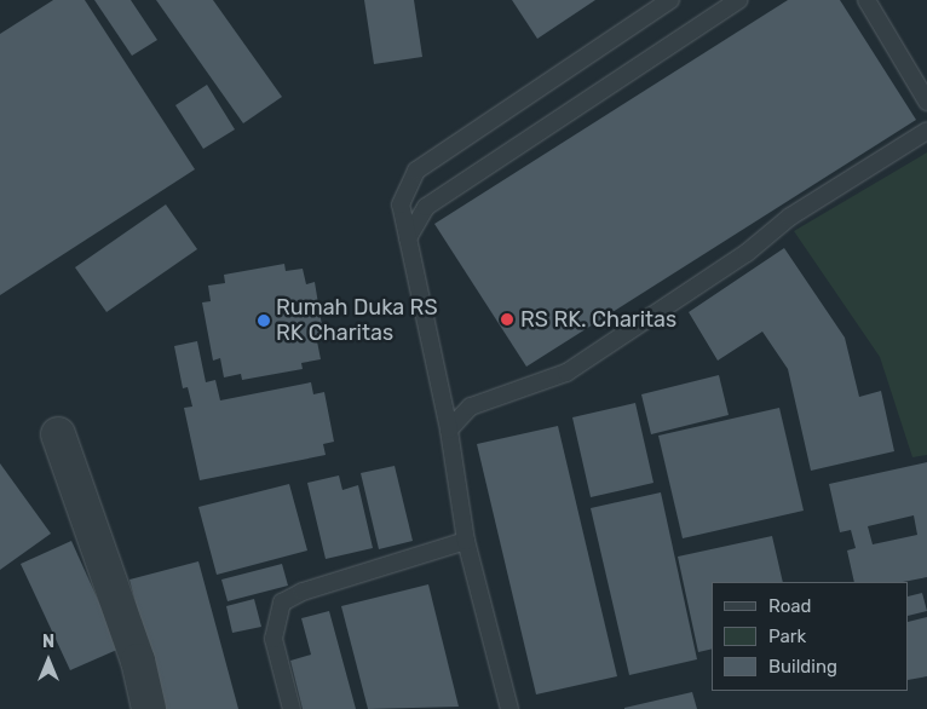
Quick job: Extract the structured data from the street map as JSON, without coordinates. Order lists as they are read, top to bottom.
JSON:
{
  "places": ["RS RK. Charitas", "Rumah Duka RS RK Charitas"],
  "legend": ["Road", "Park", "Building"],
  "north": "top"
}
